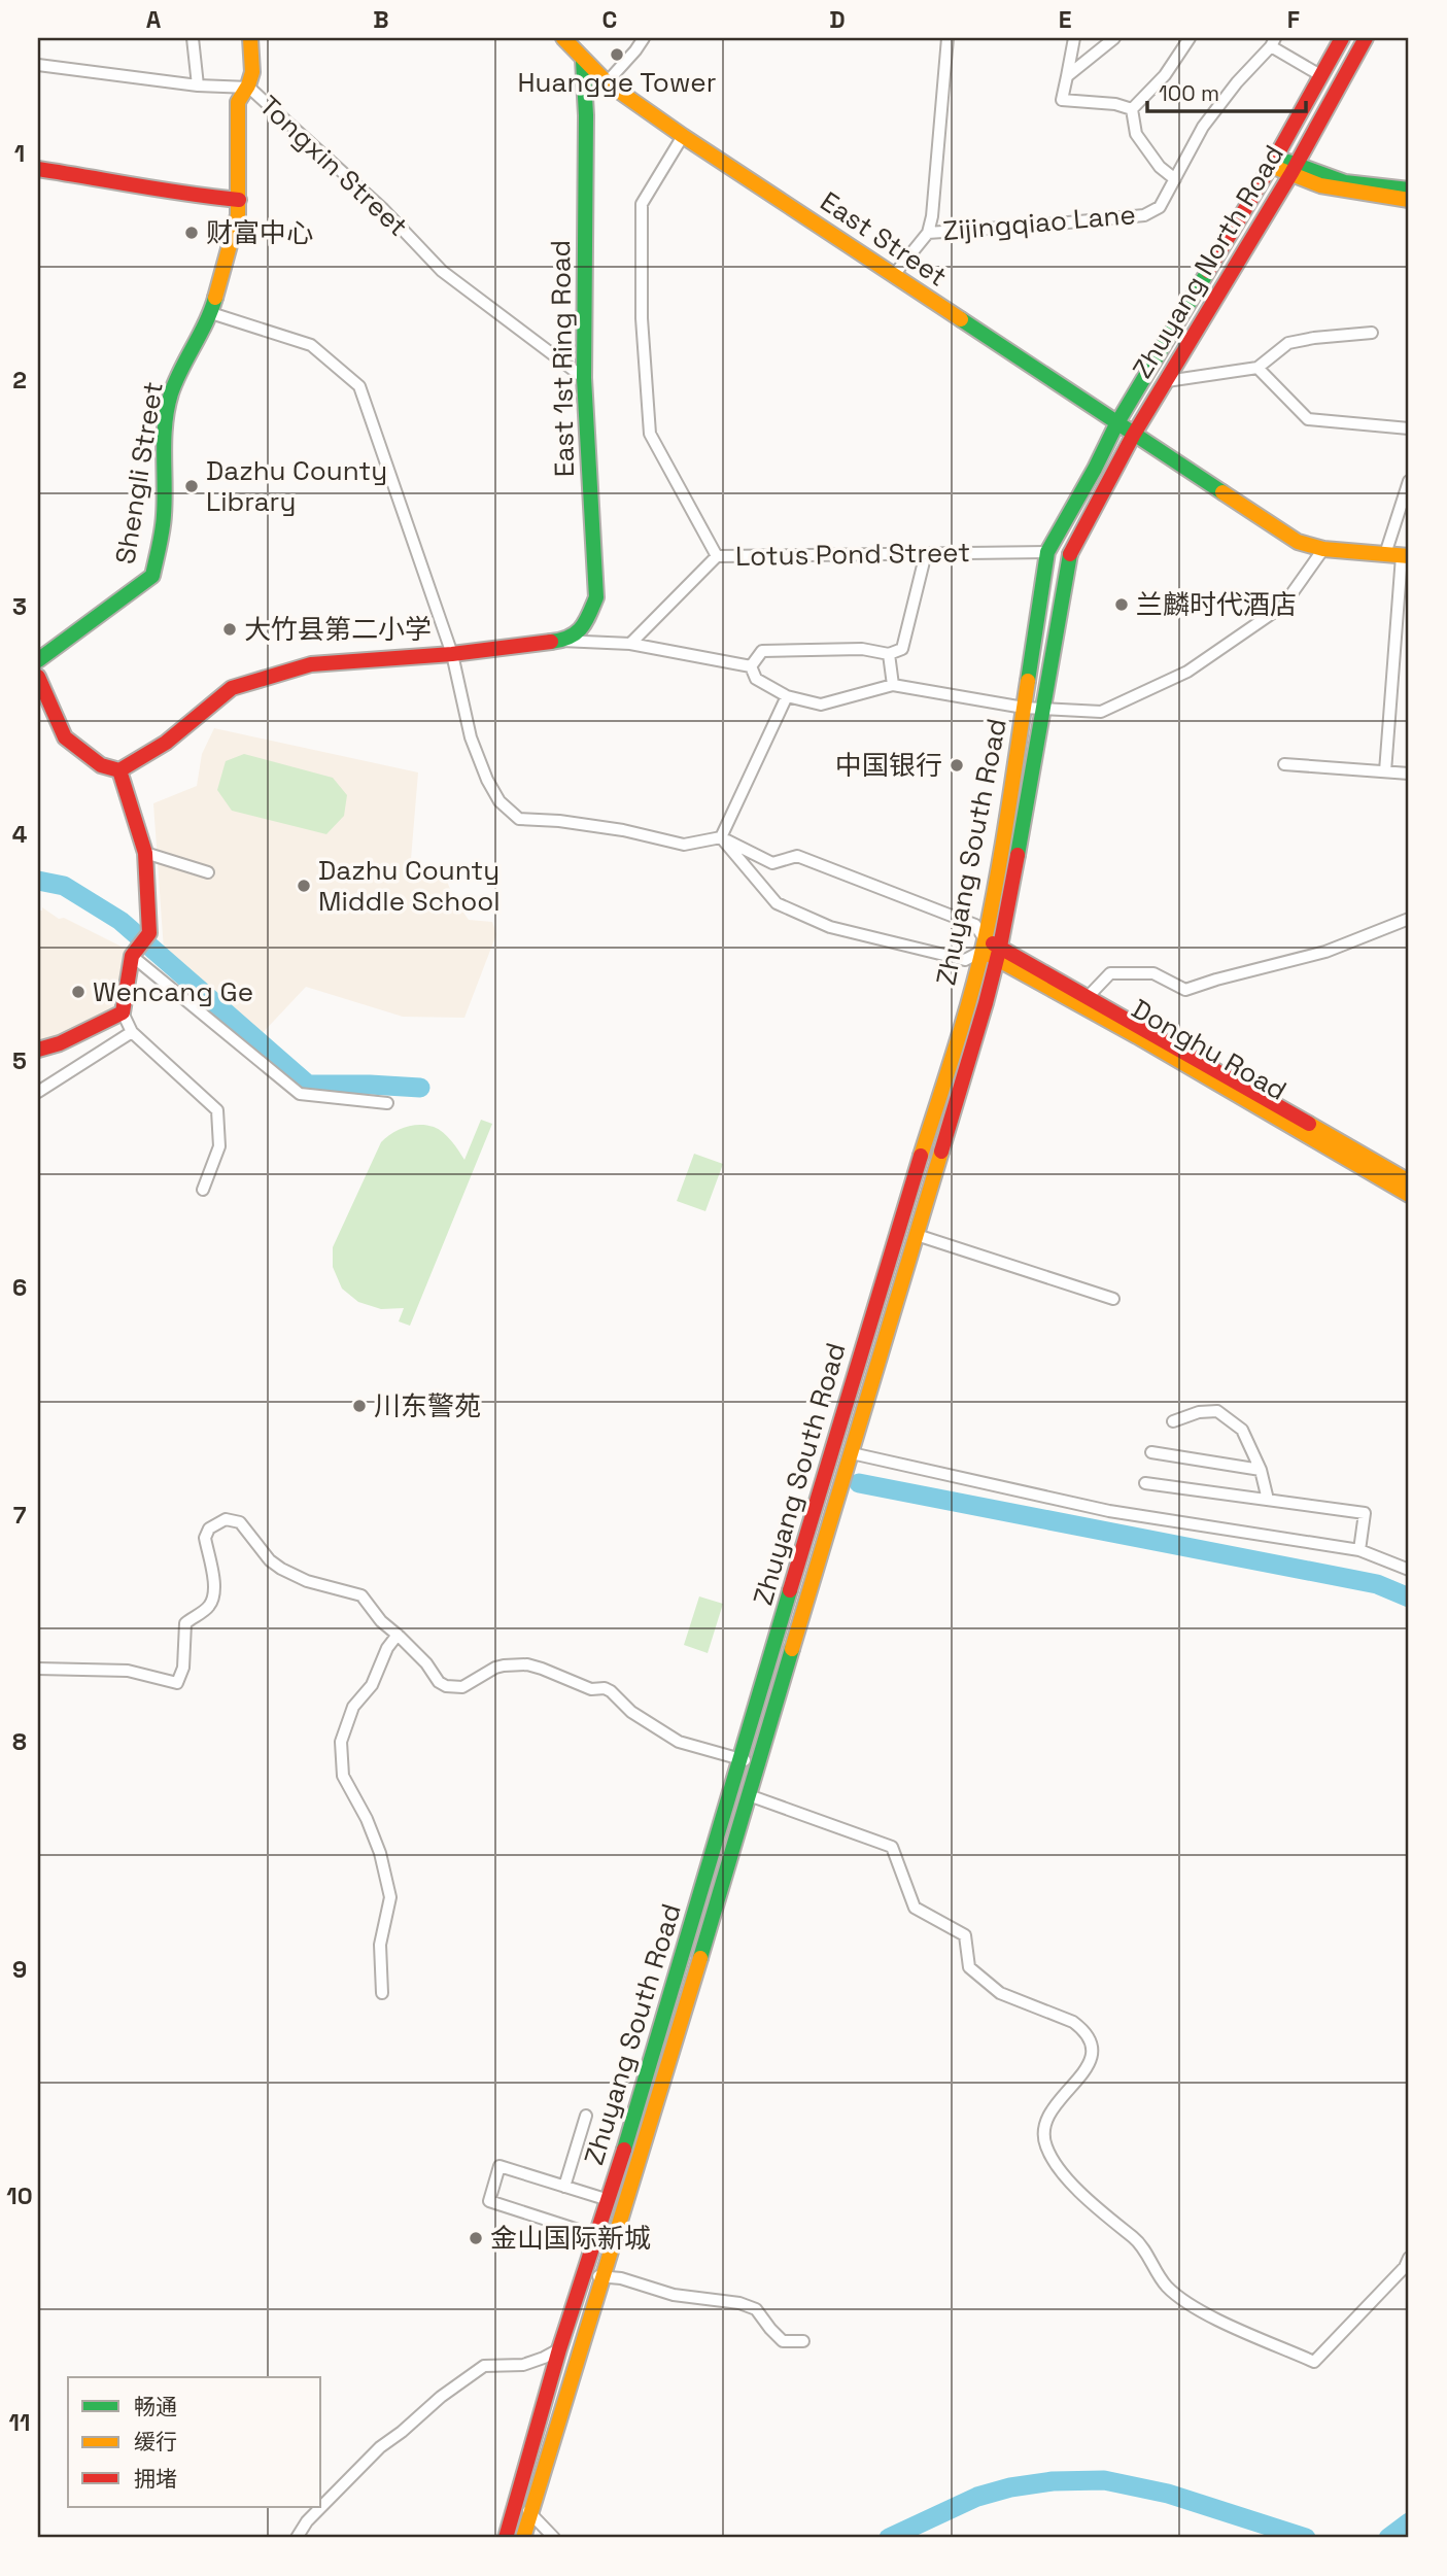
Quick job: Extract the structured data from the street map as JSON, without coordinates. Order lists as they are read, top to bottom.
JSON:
{
  "streets": {
    "main road": [
      "East Street",
      "Zhuyang North Road",
      "East 1st Ring Road",
      "Shengli Street",
      "Zhuyang South Road",
      "Donghu Road"
    ],
    "street": ["Tongxin Street", "Zijingqiao Lane", "Lotus Pond Street"]
  },
  "crossings": [
    ["Tongxin Street", "East 1st Ring Road"],
    ["Tongxin Street", "Shengli Street"],
    ["Zijingqiao Lane", "East Street"],
    ["East Street", "Zhuyang North Road"],
    ["East Street", "East 1st Ring Road"],
    ["East Street", "Lotus Pond Street"],
    ["East Street", "Zhuyang South Road"],
    ["Zhuyang North Road", "Zhuyang South Road"],
    ["Lotus Pond Street", "Zhuyang South Road"],
    ["Zhuyang South Road", "Donghu Road"]
  ],
  "places": [
    "Huangge Tower",
    "财富中心",
    "Dazhu County Library",
    "兰麟时代酒店",
    "大竹县第二小学",
    "中国银行",
    "Dazhu County Middle School",
    "Wencang Ge",
    "川东警苑",
    "金山国际新城"
  ],
  "legend": ["畅通", "缓行", "拥堵"],
  "scale_bar": "100 m",
  "grid": {
    "columns": [
      "A",
      "B",
      "C",
      "D",
      "E",
      "F"
    ],
    "rows": [
      "1",
      "2",
      "3",
      "4",
      "5",
      "6",
      "7",
      "8",
      "9",
      "10",
      "11"
    ]
  }
}
